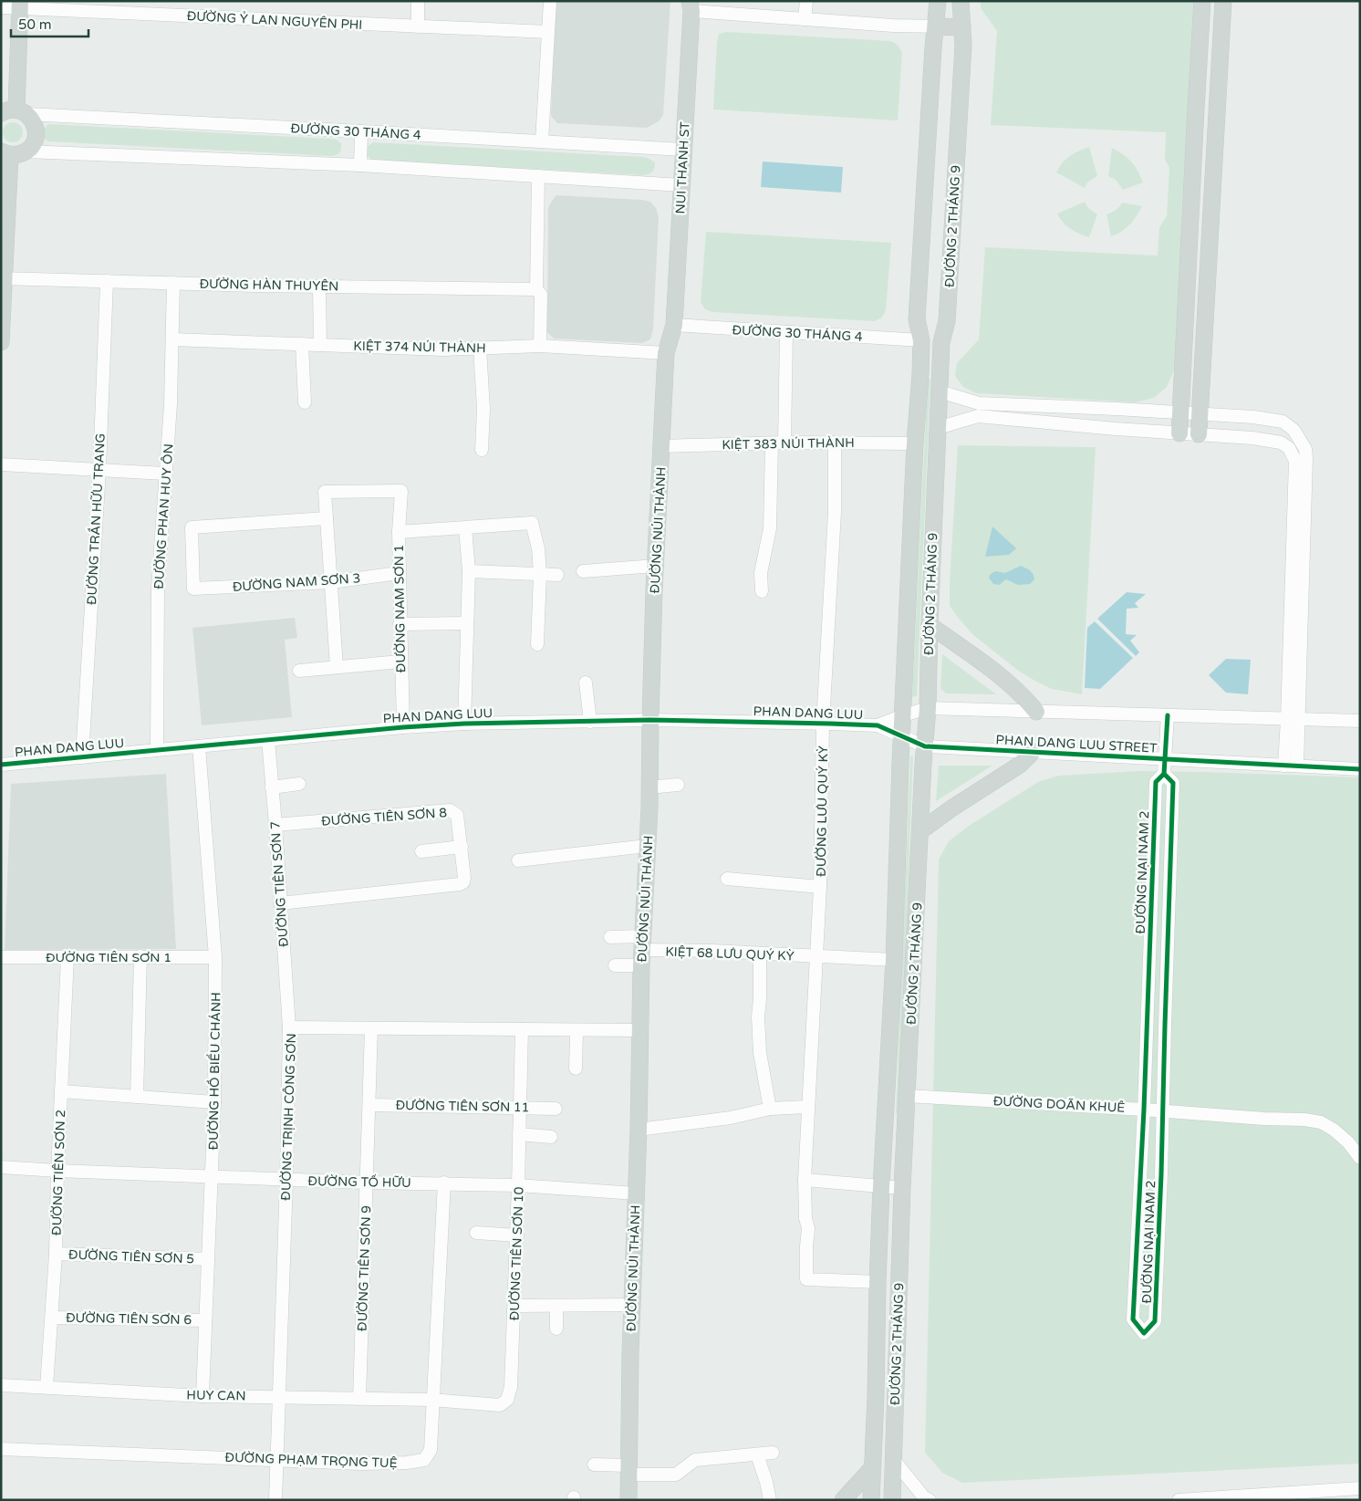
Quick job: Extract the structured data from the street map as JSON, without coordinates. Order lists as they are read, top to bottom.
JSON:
{
  "streets": {
    "main road": ["NUI THANH ST", "ĐƯỜNG 2 THÁNG 9", "ĐƯỜNG NÚI THÀNH"],
    "street": [
      "ĐƯỜNG Ỷ LAN NGUYÊN PHI",
      "ĐƯỜNG 30 THÁNG 4",
      "ĐƯỜNG HÀN THUYÊN",
      "KIỆT 374 NÚI THÀNH",
      "KIỆT 383 NÚI THÀNH",
      "ĐƯỜNG PHAN HUY ÔN",
      "ĐƯỜNG TRẦN HỮU TRANG",
      "ĐƯỜNG NAM SƠN 3",
      "ĐƯỜNG NAM SƠN 1",
      "PHAN DANG LUU",
      "PHAN DANG LUU STREET",
      "ĐƯỜNG LƯU QUÝ KỲ",
      "ĐƯỜNG TIÊN SƠN 8",
      "ĐƯỜNG NẠI NAM 2",
      "ĐƯỜNG TIÊN SƠN 7",
      "KIỆT 68 LƯU QUÝ KỲ",
      "ĐƯỜNG TIÊN SƠN 1",
      "ĐƯỜNG HỒ BIỂU CHÁNH",
      "ĐƯỜNG DOÃN KHUÊ",
      "ĐƯỜNG TIÊN SƠN 11",
      "ĐƯỜNG TRỊNH CÔNG SƠN",
      "ĐƯỜNG TIÊN SƠN 2",
      "ĐƯỜNG TỐ HỮU",
      "ĐƯỜNG TIÊN SƠN 10",
      "ĐƯỜNG TIÊN SƠN 5",
      "ĐƯỜNG TIÊN SƠN 9",
      "ĐƯỜNG TIÊN SƠN 6",
      "HUY CAN",
      "ĐƯỜNG PHẠM TRỌNG TUỆ"
    ]
  },
  "crossings": [
    ["ĐƯỜNG 30 THÁNG 4", "NUI THANH ST"],
    ["ĐƯỜNG 30 THÁNG 4", "ĐƯỜNG 2 THÁNG 9"],
    ["ĐƯỜNG 30 THÁNG 4", "ĐƯỜNG NÚI THÀNH"],
    ["NUI THANH ST", "ĐƯỜNG NÚI THÀNH"],
    ["ĐƯỜNG 2 THÁNG 9", "KIỆT 383 NÚI THÀNH"],
    ["ĐƯỜNG 2 THÁNG 9", "PHAN DANG LUU STREET"],
    ["ĐƯỜNG 2 THÁNG 9", "ĐƯỜNG LƯU QUÝ KỲ"],
    ["ĐƯỜNG 2 THÁNG 9", "KIỆT 68 LƯU QUÝ KỲ"],
    ["ĐƯỜNG 2 THÁNG 9", "ĐƯỜNG DOÃN KHUÊ"],
    ["ĐƯỜNG HÀN THUYÊN", "ĐƯỜNG PHAN HUY ÔN"],
    ["ĐƯỜNG HÀN THUYÊN", "ĐƯỜNG TRẦN HỮU TRANG"],
    ["KIỆT 374 NÚI THÀNH", "ĐƯỜNG PHAN HUY ÔN"],
    ["KIỆT 374 NÚI THÀNH", "ĐƯỜNG NÚI THÀNH"],
    ["KIỆT 383 NÚI THÀNH", "ĐƯỜNG NÚI THÀNH"],
    ["KIỆT 383 NÚI THÀNH", "ĐƯỜNG LƯU QUÝ KỲ"],
    ["ĐƯỜNG PHAN HUY ÔN", "PHAN DANG LUU"],
    ["ĐƯỜNG TRẦN HỮU TRANG", "PHAN DANG LUU"],
    ["ĐƯỜNG NÚI THÀNH", "PHAN DANG LUU"],
    ["ĐƯỜNG NÚI THÀNH", "KIỆT 68 LƯU QUÝ KỲ"],
    ["ĐƯỜNG NÚI THÀNH", "ĐƯỜNG TRỊNH CÔNG SƠN"],
    ["ĐƯỜNG NÚI THÀNH", "ĐƯỜNG TỐ HỮU"],
    ["ĐƯỜNG NAM SƠN 3", "ĐƯỜNG NAM SƠN 1"],
    ["ĐƯỜNG NAM SƠN 1", "PHAN DANG LUU"],
    ["PHAN DANG LUU", "PHAN DANG LUU STREET"],
    ["PHAN DANG LUU", "ĐƯỜNG LƯU QUÝ KỲ"],
    ["PHAN DANG LUU", "ĐƯỜNG TIÊN SƠN 7"],
    ["PHAN DANG LUU", "ĐƯỜNG HỒ BIỂU CHÁNH"],
    ["PHAN DANG LUU STREET", "ĐƯỜNG NẠI NAM 2"],
    ["ĐƯỜNG LƯU QUÝ KỲ", "KIỆT 68 LƯU QUÝ KỲ"],
    ["ĐƯỜNG TIÊN SƠN 8", "ĐƯỜNG TIÊN SƠN 7"],
    ["ĐƯỜNG NẠI NAM 2", "ĐƯỜNG DOÃN KHUÊ"],
    ["ĐƯỜNG TIÊN SƠN 7", "ĐƯỜNG TRỊNH CÔNG SƠN"],
    ["ĐƯỜNG TIÊN SƠN 1", "ĐƯỜNG HỒ BIỂU CHÁNH"],
    ["ĐƯỜNG TIÊN SƠN 1", "ĐƯỜNG TIÊN SƠN 2"],
    ["ĐƯỜNG HỒ BIỂU CHÁNH", "ĐƯỜNG TỐ HỮU"],
    ["ĐƯỜNG HỒ BIỂU CHÁNH", "ĐƯỜNG TIÊN SƠN 5"],
    ["ĐƯỜNG HỒ BIỂU CHÁNH", "ĐƯỜNG TIÊN SƠN 6"],
    ["ĐƯỜNG HỒ BIỂU CHÁNH", "HUY CAN"],
    ["ĐƯỜNG TIÊN SƠN 11", "ĐƯỜNG TIÊN SƠN 10"],
    ["ĐƯỜNG TIÊN SƠN 11", "ĐƯỜNG TIÊN SƠN 9"],
    ["ĐƯỜNG TRỊNH CÔNG SƠN", "ĐƯỜNG TỐ HỮU"],
    ["ĐƯỜNG TRỊNH CÔNG SƠN", "ĐƯỜNG TIÊN SƠN 10"],
    ["ĐƯỜNG TRỊNH CÔNG SƠN", "ĐƯỜNG TIÊN SƠN 9"],
    ["ĐƯỜNG TRỊNH CÔNG SƠN", "HUY CAN"],
    ["ĐƯỜNG TRỊNH CÔNG SƠN", "ĐƯỜNG PHẠM TRỌNG TUỆ"],
    ["ĐƯỜNG TIÊN SƠN 2", "ĐƯỜNG TỐ HỮU"],
    ["ĐƯỜNG TIÊN SƠN 2", "ĐƯỜNG TIÊN SƠN 5"],
    ["ĐƯỜNG TIÊN SƠN 2", "ĐƯỜNG TIÊN SƠN 6"],
    ["ĐƯỜNG TIÊN SƠN 2", "HUY CAN"],
    ["ĐƯỜNG TỐ HỮU", "ĐƯỜNG TIÊN SƠN 10"],
    ["ĐƯỜNG TỐ HỮU", "ĐƯỜNG TIÊN SƠN 9"],
    ["ĐƯỜNG TỐ HỮU", "ĐƯỜNG PHẠM TRỌNG TUỆ"],
    ["ĐƯỜNG TIÊN SƠN 10", "HUY CAN"],
    ["ĐƯỜNG TIÊN SƠN 10", "ĐƯỜNG PHẠM TRỌNG TUỆ"],
    ["ĐƯỜNG TIÊN SƠN 9", "HUY CAN"],
    ["HUY CAN", "ĐƯỜNG PHẠM TRỌNG TUỆ"]
  ],
  "scale_bar": "50 m"
}
